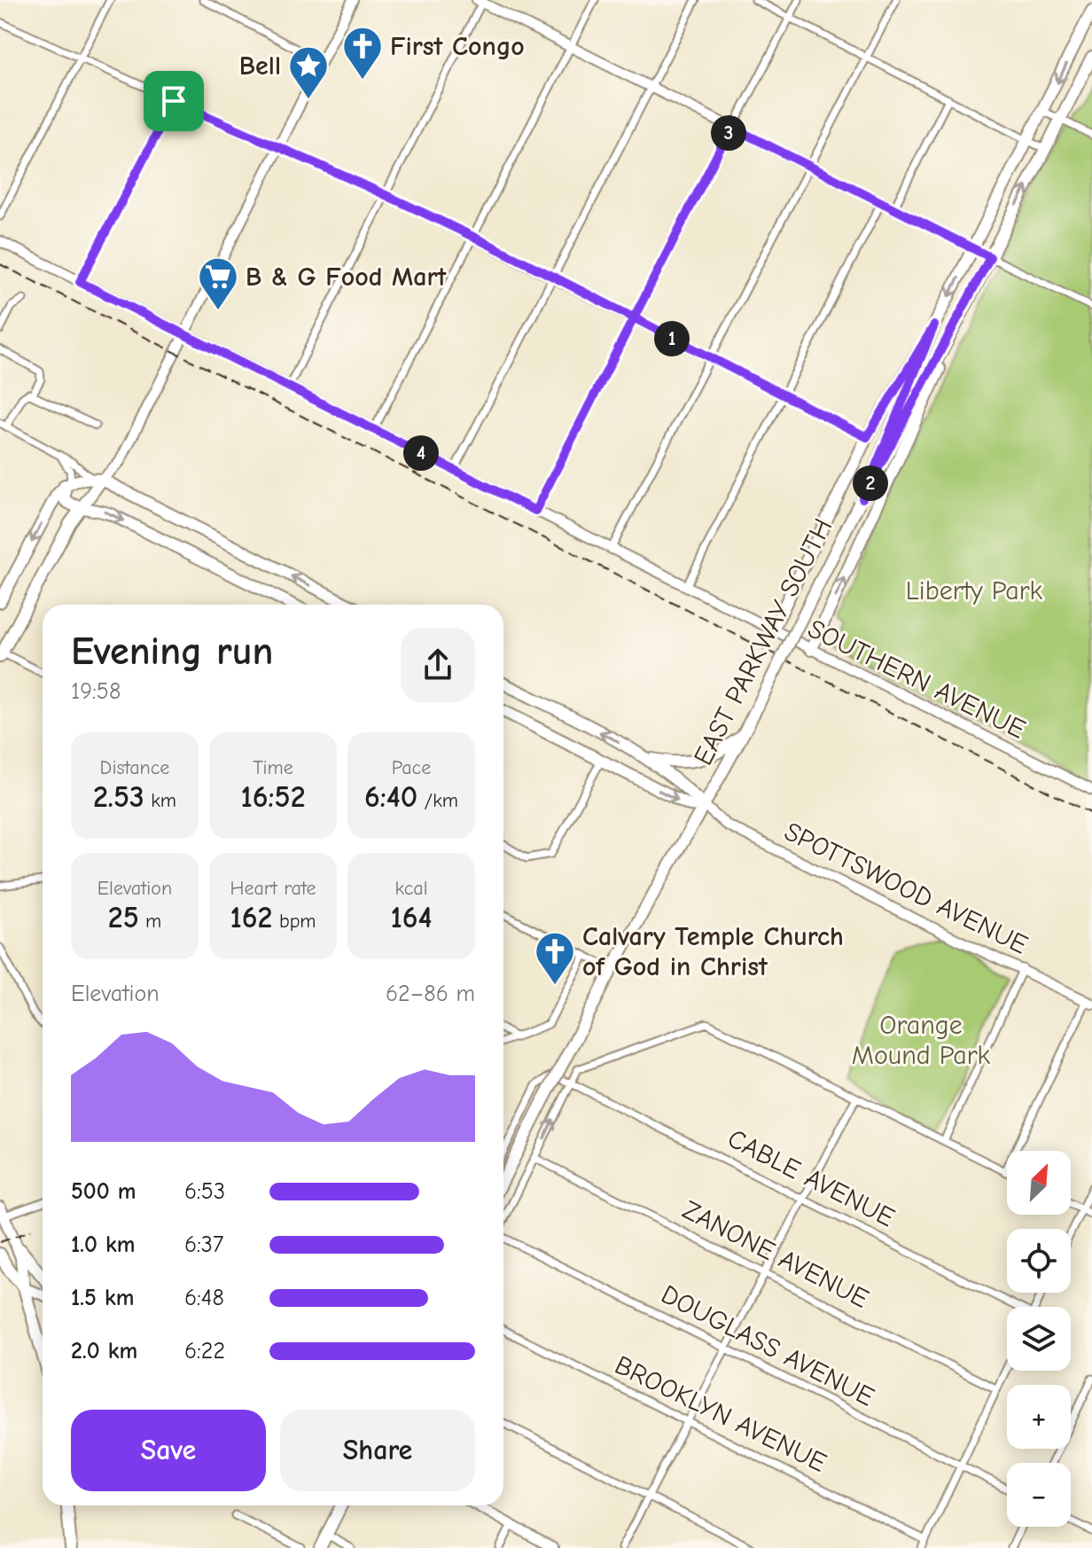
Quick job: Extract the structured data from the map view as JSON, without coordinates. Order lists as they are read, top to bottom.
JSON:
{
  "streets": {
    "main road": ["EAST PARKWAY SOUTH", "SOUTHERN AVENUE", "SPOTTSWOOD AVENUE"],
    "street": [
      "CABLE AVENUE",
      "ZANONE AVENUE",
      "DOUGLASS AVENUE",
      "BROOKLYN AVENUE"
    ]
  },
  "crossings": [
    ["EAST PARKWAY SOUTH", "SPOTTSWOOD AVENUE"]
  ],
  "parks": ["Liberty Park", "Orange Mound Park"],
  "places": {
    "church": ["First Congo", "Calvary Temple Church of God in Christ"],
    "place": ["Bell"],
    "supermarket": ["B & G Food Mart"]
  },
  "north": "top right",
  "page": {
    "pins": [
      "3",
      "1",
      "4",
      "2"
    ],
    "heading": ["Evening run", "19:58"],
    "stats": [
      ["Distance", "2.53 km"],
      ["Time", "16:52"],
      ["Pace", "6:40 /km"],
      ["Elevation", "25 m"],
      ["Heart rate", "162 bpm"],
      ["kcal", "164"]
    ],
    "chart": ["Elevation", "62–86 m"],
    "map_buttons": ["+", "−"],
    "list": [
      {
        "name": "500 m",
        "note": "6:53"
      },
      {
        "name": "1.0 km",
        "note": "6:37"
      },
      {
        "name": "1.5 km",
        "note": "6:48"
      },
      {
        "name": "2.0 km",
        "note": "6:22"
      }
    ],
    "buttons": ["Save", "Share"]
  }
}
